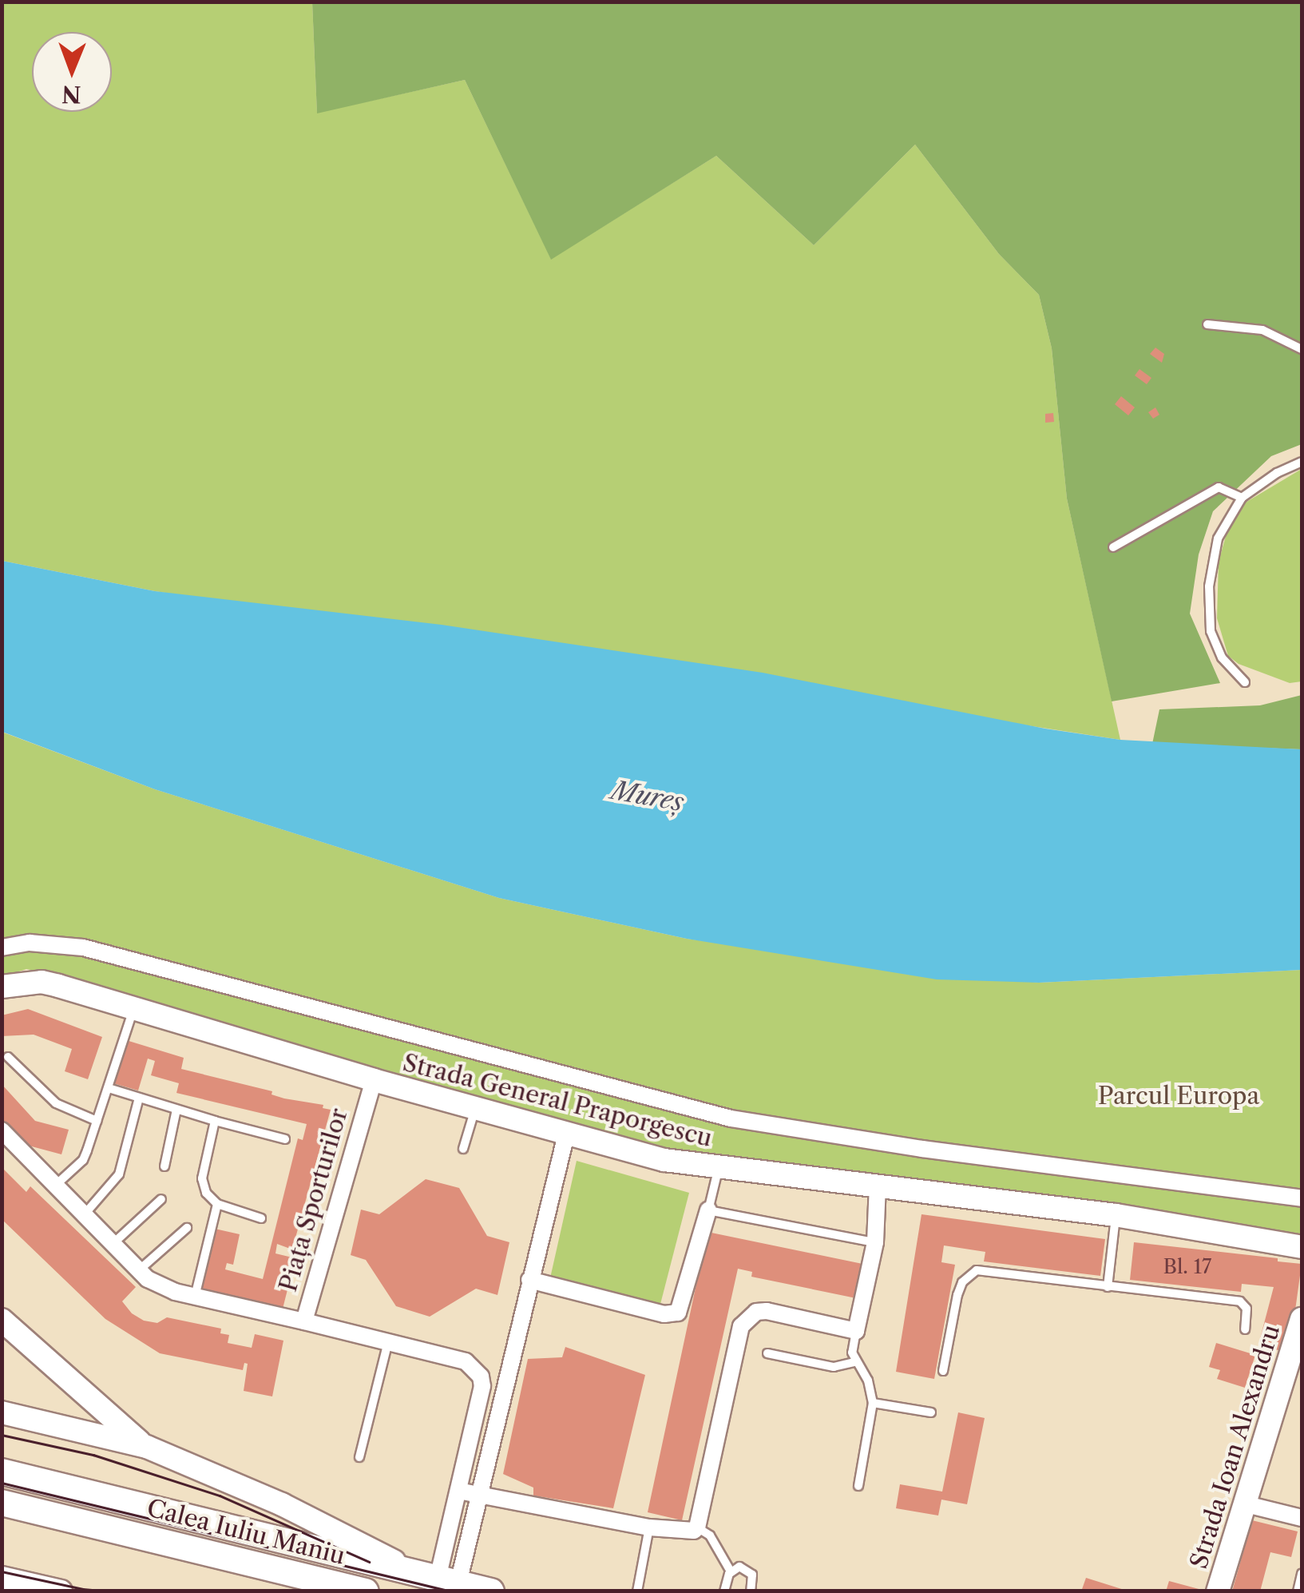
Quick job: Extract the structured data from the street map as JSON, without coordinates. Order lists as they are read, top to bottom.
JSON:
{
  "streets": {
    "main road": ["Calea Iuliu Maniu"],
    "street": ["Strada General Praporgescu", "Piața Sporturilor", "Strada Ioan Alexandru"]
  },
  "crossings": [
    ["Strada General Praporgescu", "Piața Sporturilor"],
    ["Piața Sporturilor", "Calea Iuliu Maniu"]
  ],
  "water": ["Mureș"],
  "parks": ["Parcul Europa"],
  "house_numbers": ["Bl. 17"],
  "north": "bottom"
}
